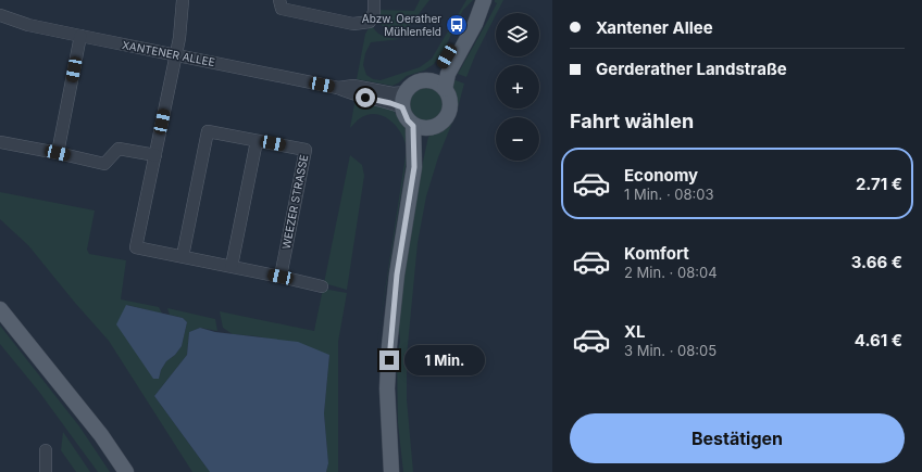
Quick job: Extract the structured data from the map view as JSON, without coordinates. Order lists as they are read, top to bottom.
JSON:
{
  "streets": {
    "street": ["XANTENER ALLEE", "WEEZER STRASSE"]
  },
  "places": {
    "bus stop": ["Abzw. Oerather Mühlenfeld"]
  },
  "page": {
    "banner": ["Xantener Allee", "Gerderather Landstraße"],
    "map_buttons": ["+", "−"],
    "heading": "Fahrt wählen",
    "list": [
      {
        "name": "Economy",
        "note": "1 Min. · 08:03",
        "value": "2.71 €"
      },
      {
        "name": "Komfort",
        "note": "2 Min. · 08:04",
        "value": "3.66 €"
      },
      {
        "name": "XL",
        "note": "3 Min. · 08:05",
        "value": "4.61 €"
      }
    ],
    "bubble": "1 Min.",
    "buttons": "Bestätigen"
  }
}
